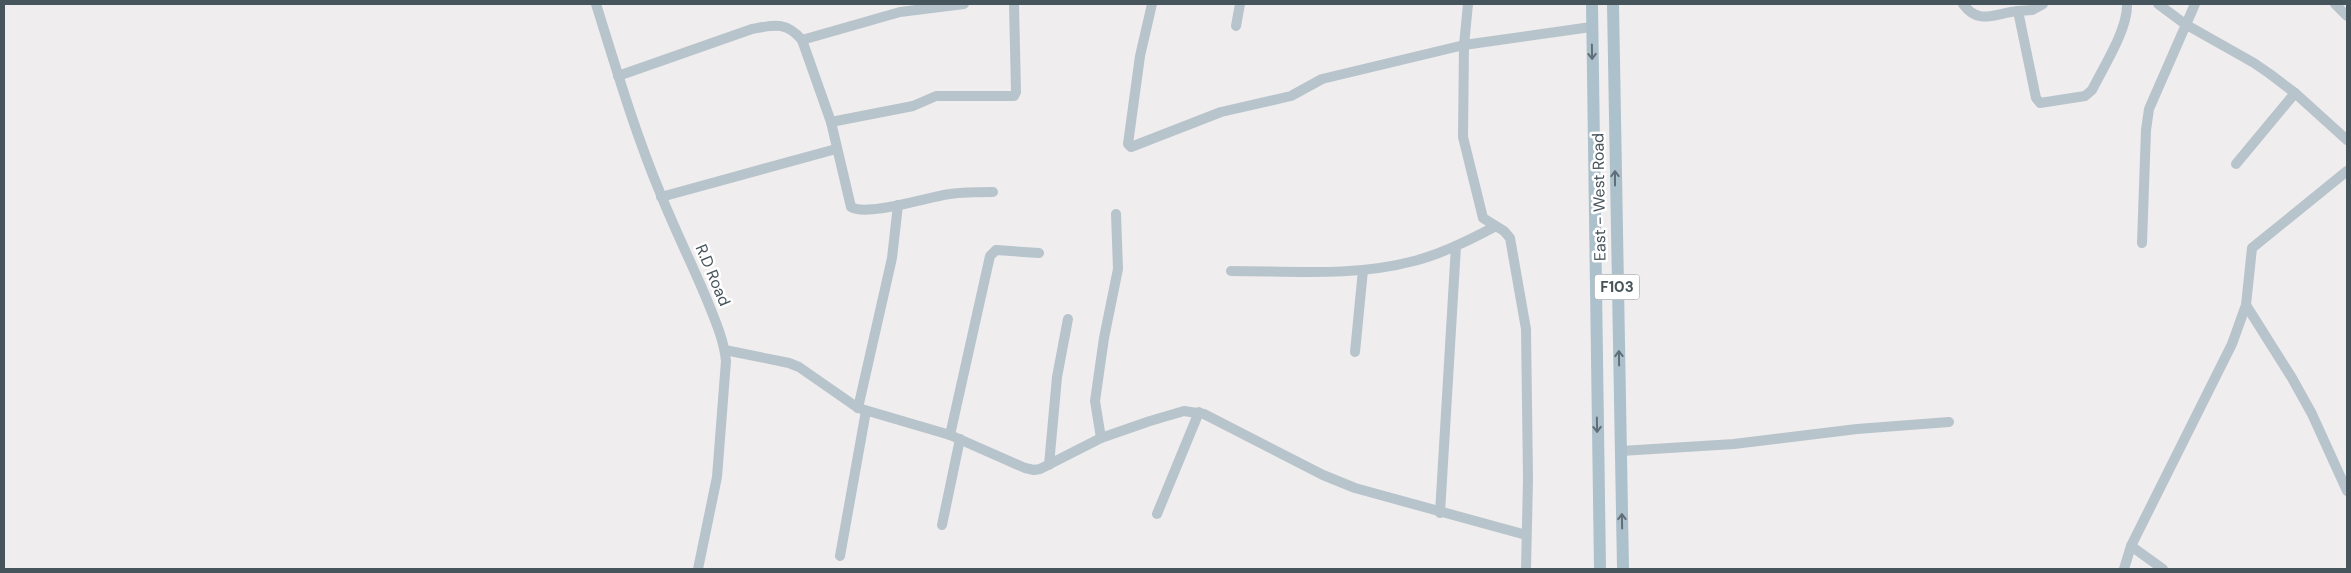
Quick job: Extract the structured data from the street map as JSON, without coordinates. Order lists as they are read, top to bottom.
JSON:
{
  "streets": {
    "main road": ["East - West Road", "F103"],
    "street": ["R.D Road"]
  }
}
